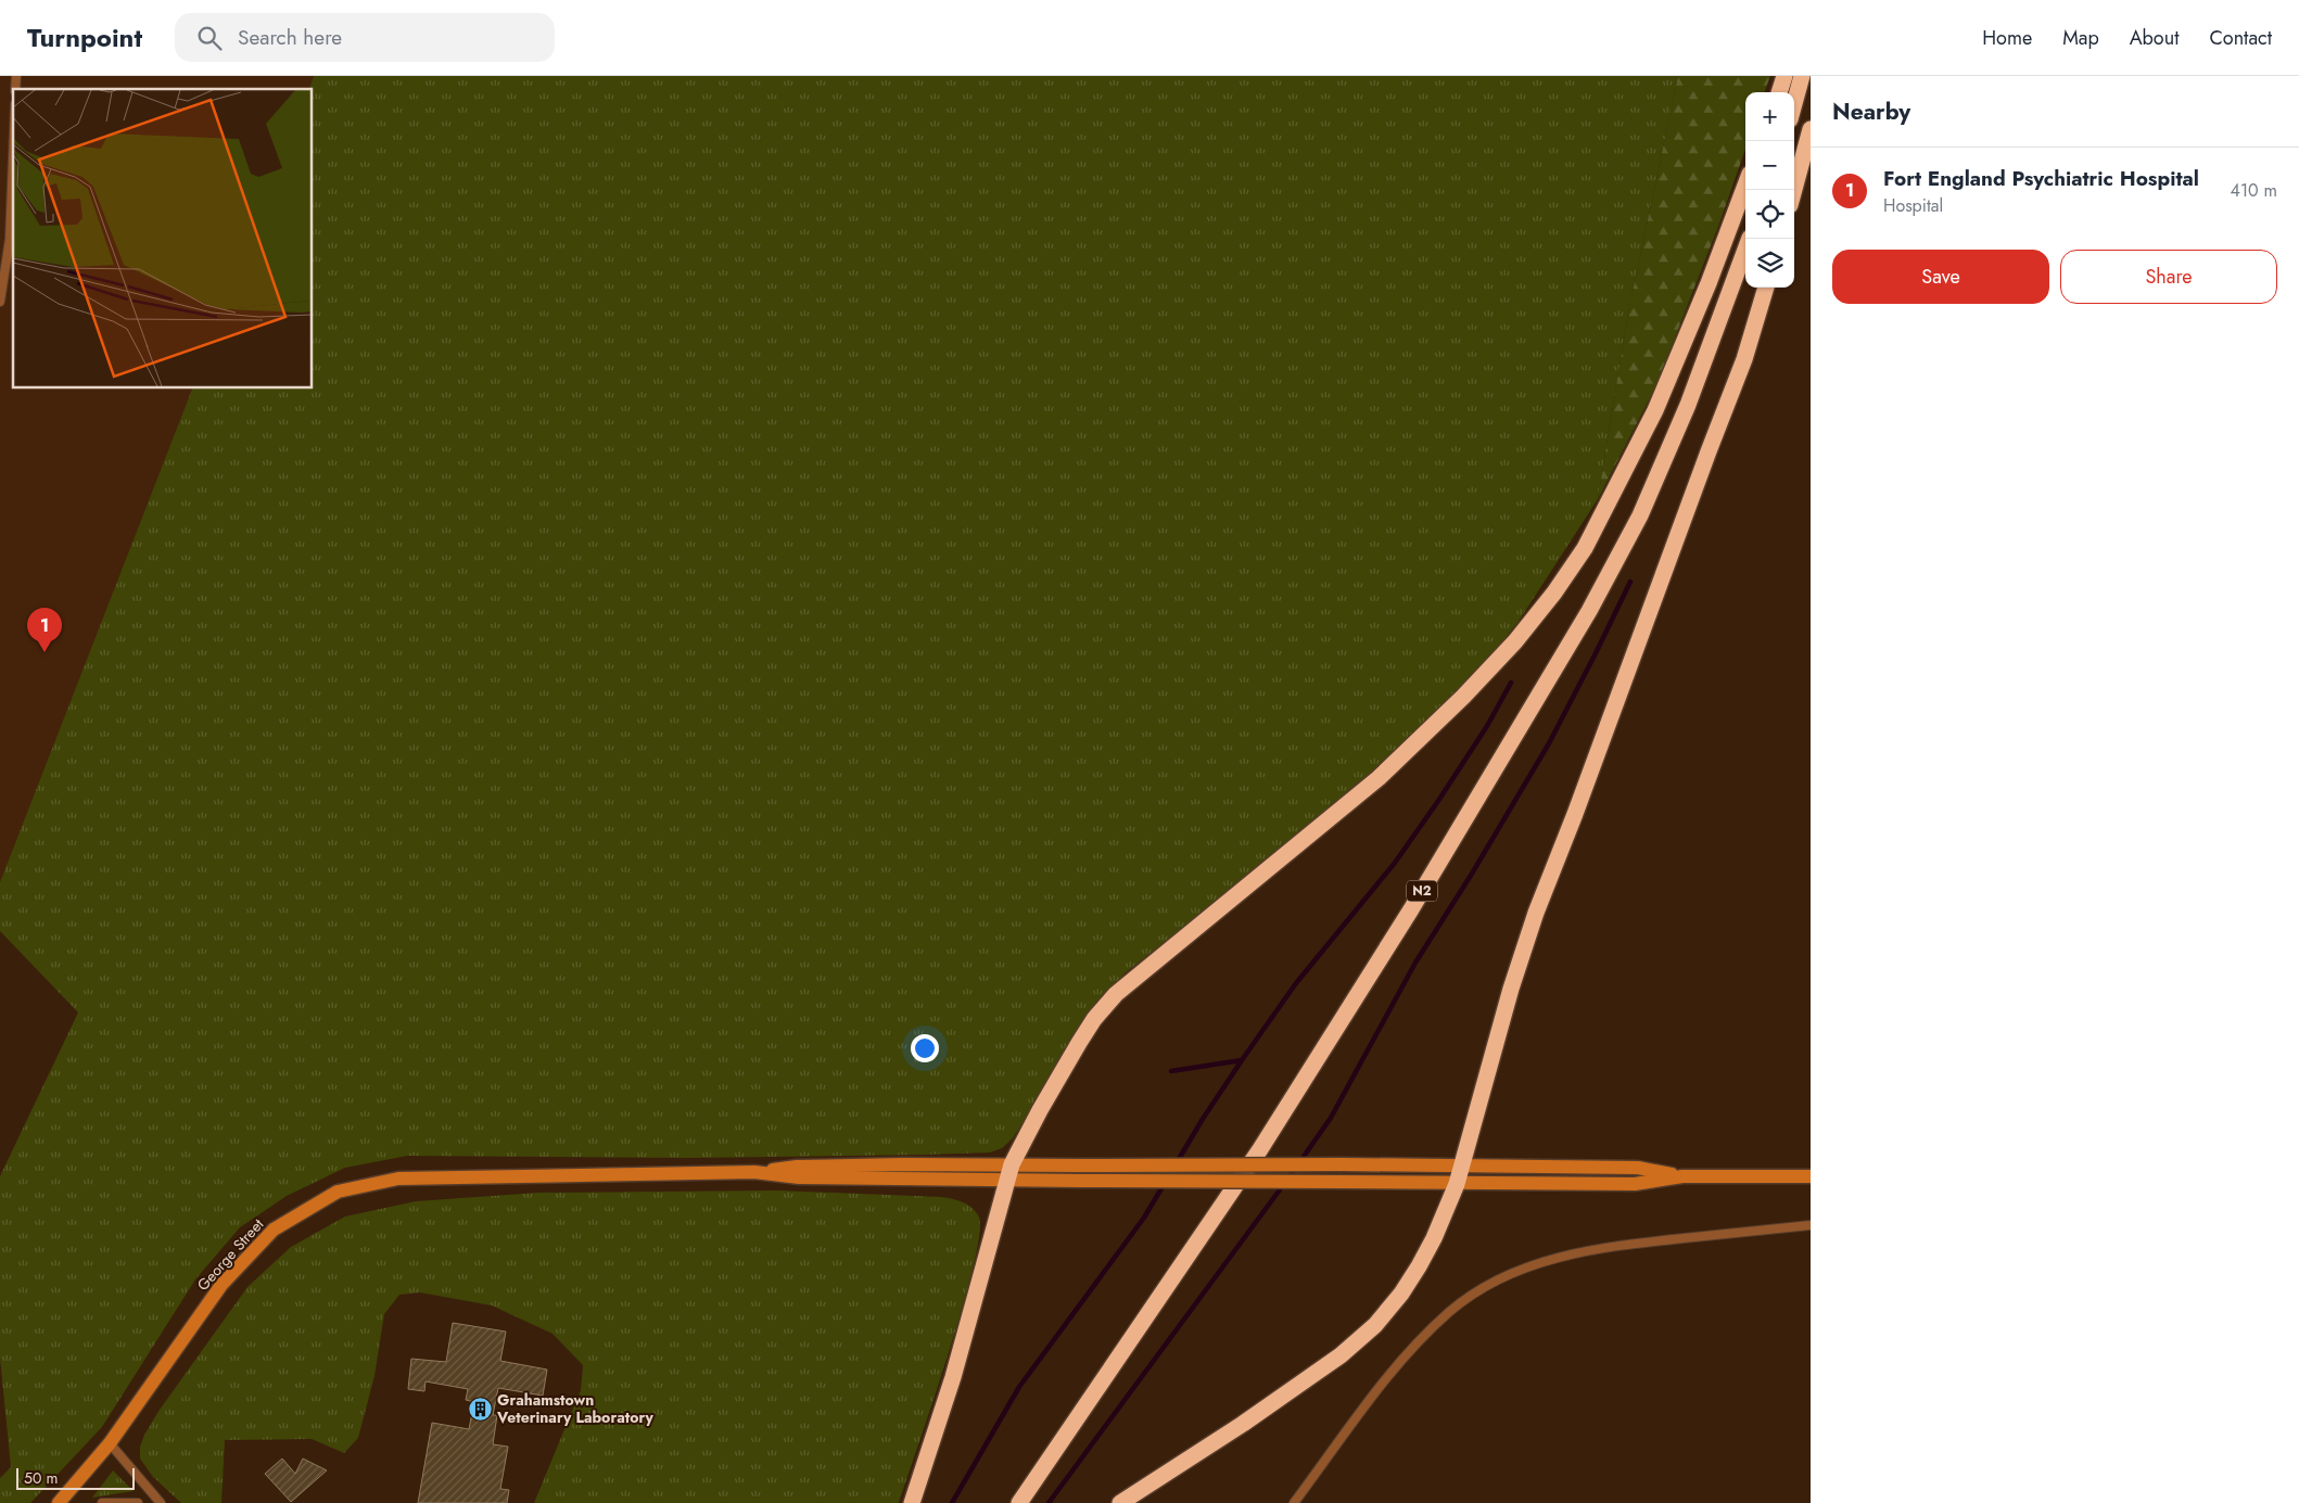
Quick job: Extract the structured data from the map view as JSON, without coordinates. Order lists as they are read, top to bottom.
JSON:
{
  "streets": {
    "highway": ["N2"],
    "main road": ["George Street"]
  },
  "places": {
    "building": ["Grahamstown Veterinary Laboratory"]
  },
  "scale_bar": "50 m",
  "page": {
    "header": "Turnpoint",
    "search": "Search here",
    "nav": [
      "Home",
      "Map",
      "About",
      "Contact"
    ],
    "heading": "Nearby",
    "map_buttons": ["+", "−"],
    "list": [
      {
        "mark": "1",
        "name": "Fort England Psychiatric Hospital",
        "note": "Hospital",
        "value": "410 m"
      }
    ],
    "buttons": ["Save", "Share"],
    "pins": "1",
    "scale": "50 m"
  }
}
